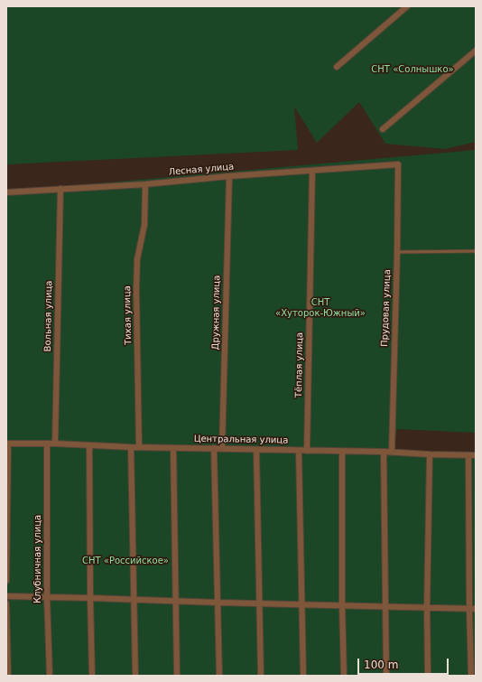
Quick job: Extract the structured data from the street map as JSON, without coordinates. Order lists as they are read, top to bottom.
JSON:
{
  "streets": {
    "street": [
      "Лесная улица",
      "Прудовая улица",
      "Дружная улица",
      "Тихая улица",
      "Вольная улица",
      "Тёплая улица",
      "Центральная улица",
      "Клубничная улица"
    ]
  },
  "crossings": [
    ["Лесная улица", "Прудовая улица"],
    ["Лесная улица", "Дружная улица"],
    ["Лесная улица", "Тихая улица"],
    ["Лесная улица", "Вольная улица"],
    ["Лесная улица", "Тёплая улица"],
    ["Прудовая улица", "Центральная улица"],
    ["Дружная улица", "Центральная улица"],
    ["Тихая улица", "Центральная улица"],
    ["Вольная улица", "Центральная улица"],
    ["Тёплая улица", "Центральная улица"],
    ["Центральная улица", "Клубничная улица"]
  ],
  "parks": ["СНТ «Солнышко»", "СНТ «Хуторок-Южный»", "СНТ «Российское»"],
  "scale_bar": "100 m"
}
